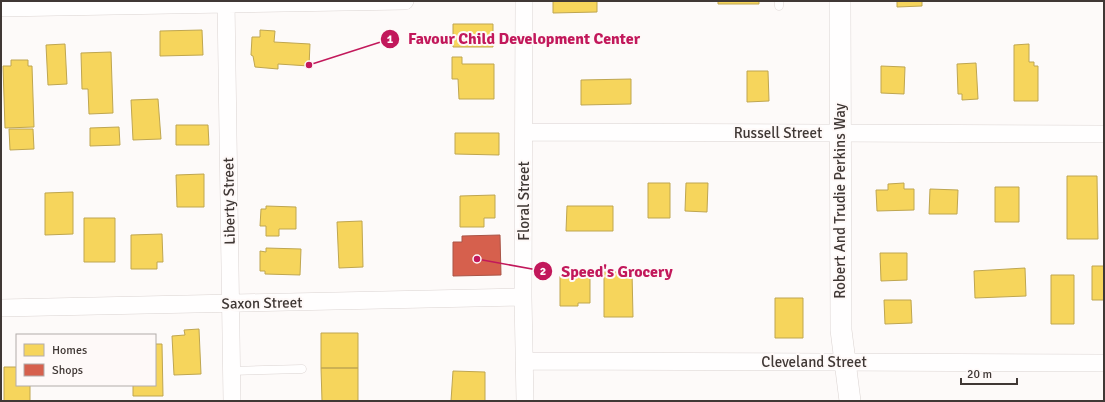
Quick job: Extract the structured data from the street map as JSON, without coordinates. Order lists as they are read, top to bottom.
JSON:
{
  "streets": {
    "street": [
      "Russell Street",
      "Liberty Street",
      "Floral Street",
      "Robert And Trudie Perkins Way",
      "Saxon Street",
      "Cleveland Street"
    ]
  },
  "crossings": [
    ["Russell Street", "Floral Street"],
    ["Russell Street", "Robert And Trudie Perkins Way"],
    ["Liberty Street", "Saxon Street"],
    ["Floral Street", "Saxon Street"],
    ["Floral Street", "Cleveland Street"],
    ["Robert And Trudie Perkins Way", "Cleveland Street"]
  ],
  "places": ["Favour Child Development Center", "Speed's Grocery"],
  "legend": ["Homes", "Shops"],
  "scale_bar": "20 m"
}
